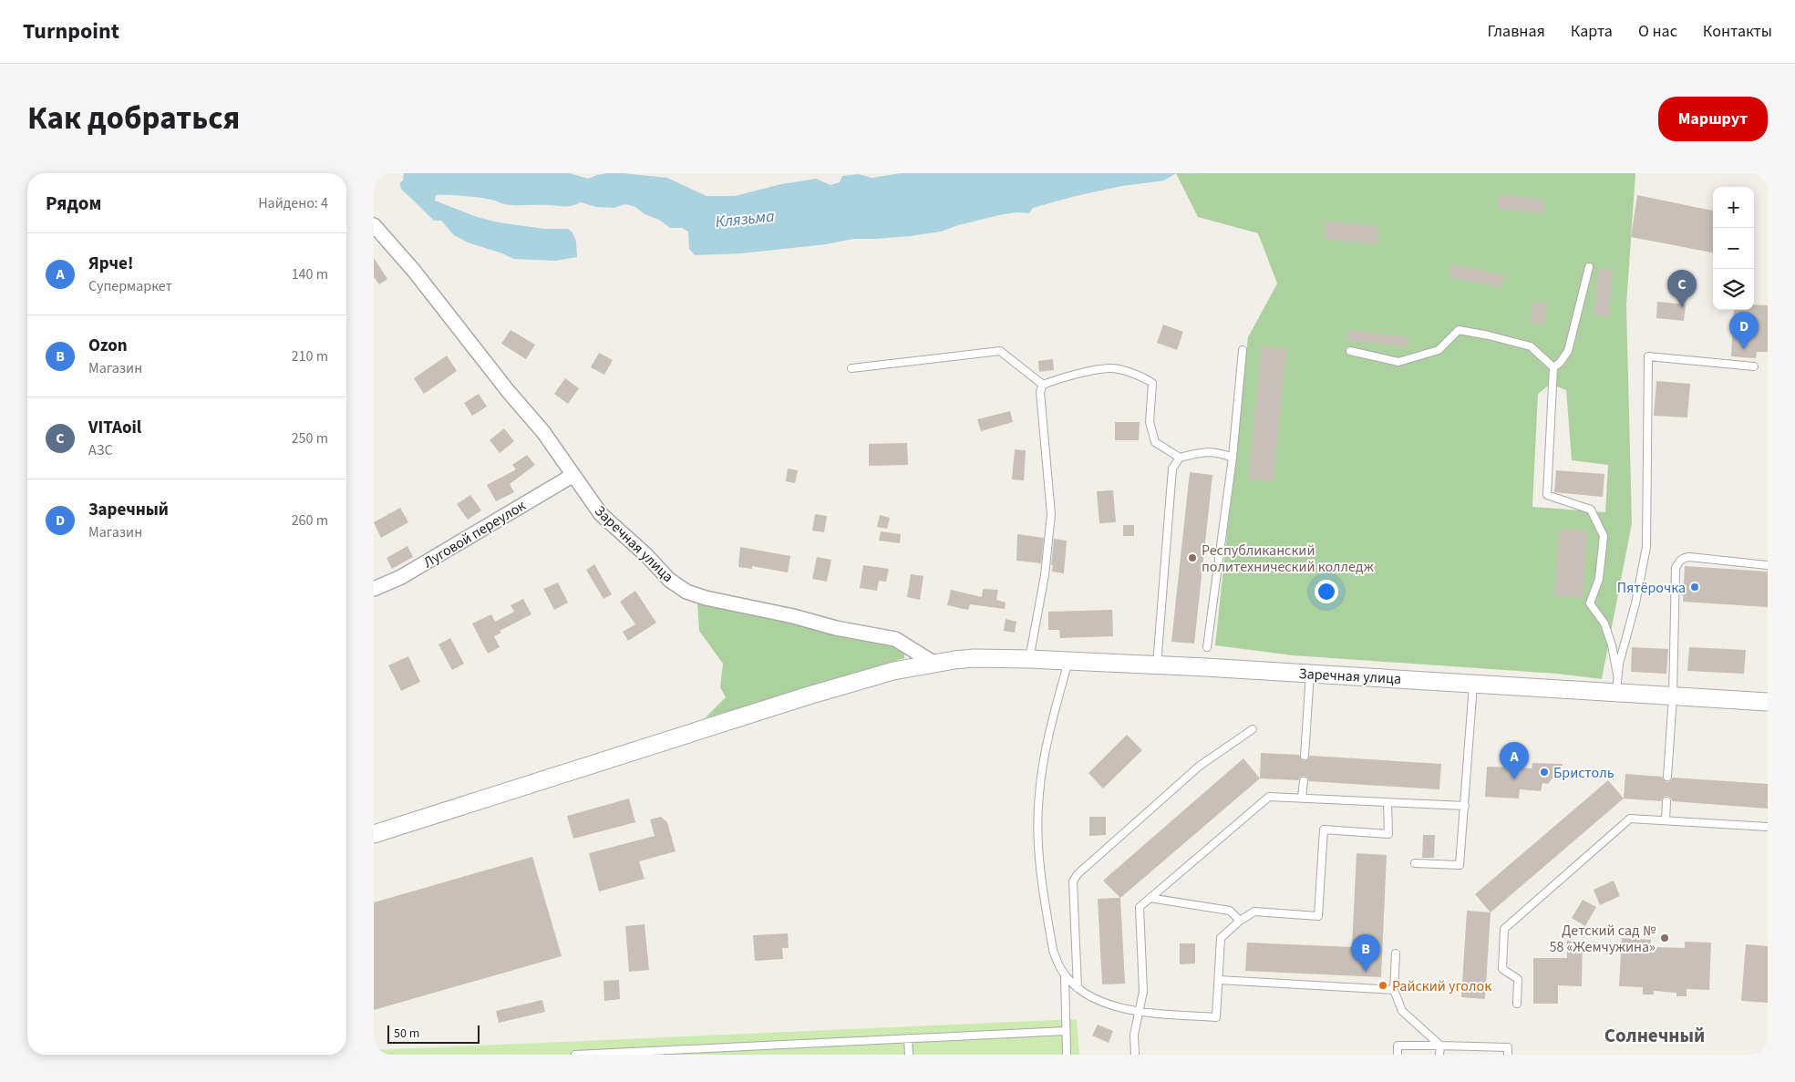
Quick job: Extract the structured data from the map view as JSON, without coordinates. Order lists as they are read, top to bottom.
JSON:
{
  "streets": {
    "street": ["Луговой переулок", "Заречная улица"]
  },
  "crossings": [
    ["Луговой переулок", "Заречная улица"]
  ],
  "districts": ["Солнечный"],
  "water": ["Клязьма"],
  "places": [
    "Республиканский политехнический колледж",
    "Пятёрочка",
    "Бристоль",
    "Детский сад № 58 «Жемчужина»",
    "Райский уголок"
  ],
  "scale_bar": "50 m",
  "page": {
    "header": "Turnpoint",
    "nav": [
      "Главная",
      "Карта",
      "О нас",
      "Контакты"
    ],
    "title": "Как добраться",
    "buttons": "Маршрут",
    "heading": ["Рядом", "Найдено: 4"],
    "map_buttons": ["+", "−"],
    "list": [
      {
        "mark": "A",
        "name": "Ярче!",
        "note": "Супермаркет",
        "value": "140 m"
      },
      {
        "mark": "B",
        "name": "Ozon",
        "note": "Магазин",
        "value": "210 m"
      },
      {
        "mark": "C",
        "name": "VITAoil",
        "note": "АЗС",
        "value": "250 m"
      },
      {
        "mark": "D",
        "name": "Заречный",
        "note": "Магазин",
        "value": "260 m"
      }
    ],
    "pins": [
      "C",
      "D",
      "A",
      "B"
    ],
    "scale": "50 m"
  }
}
